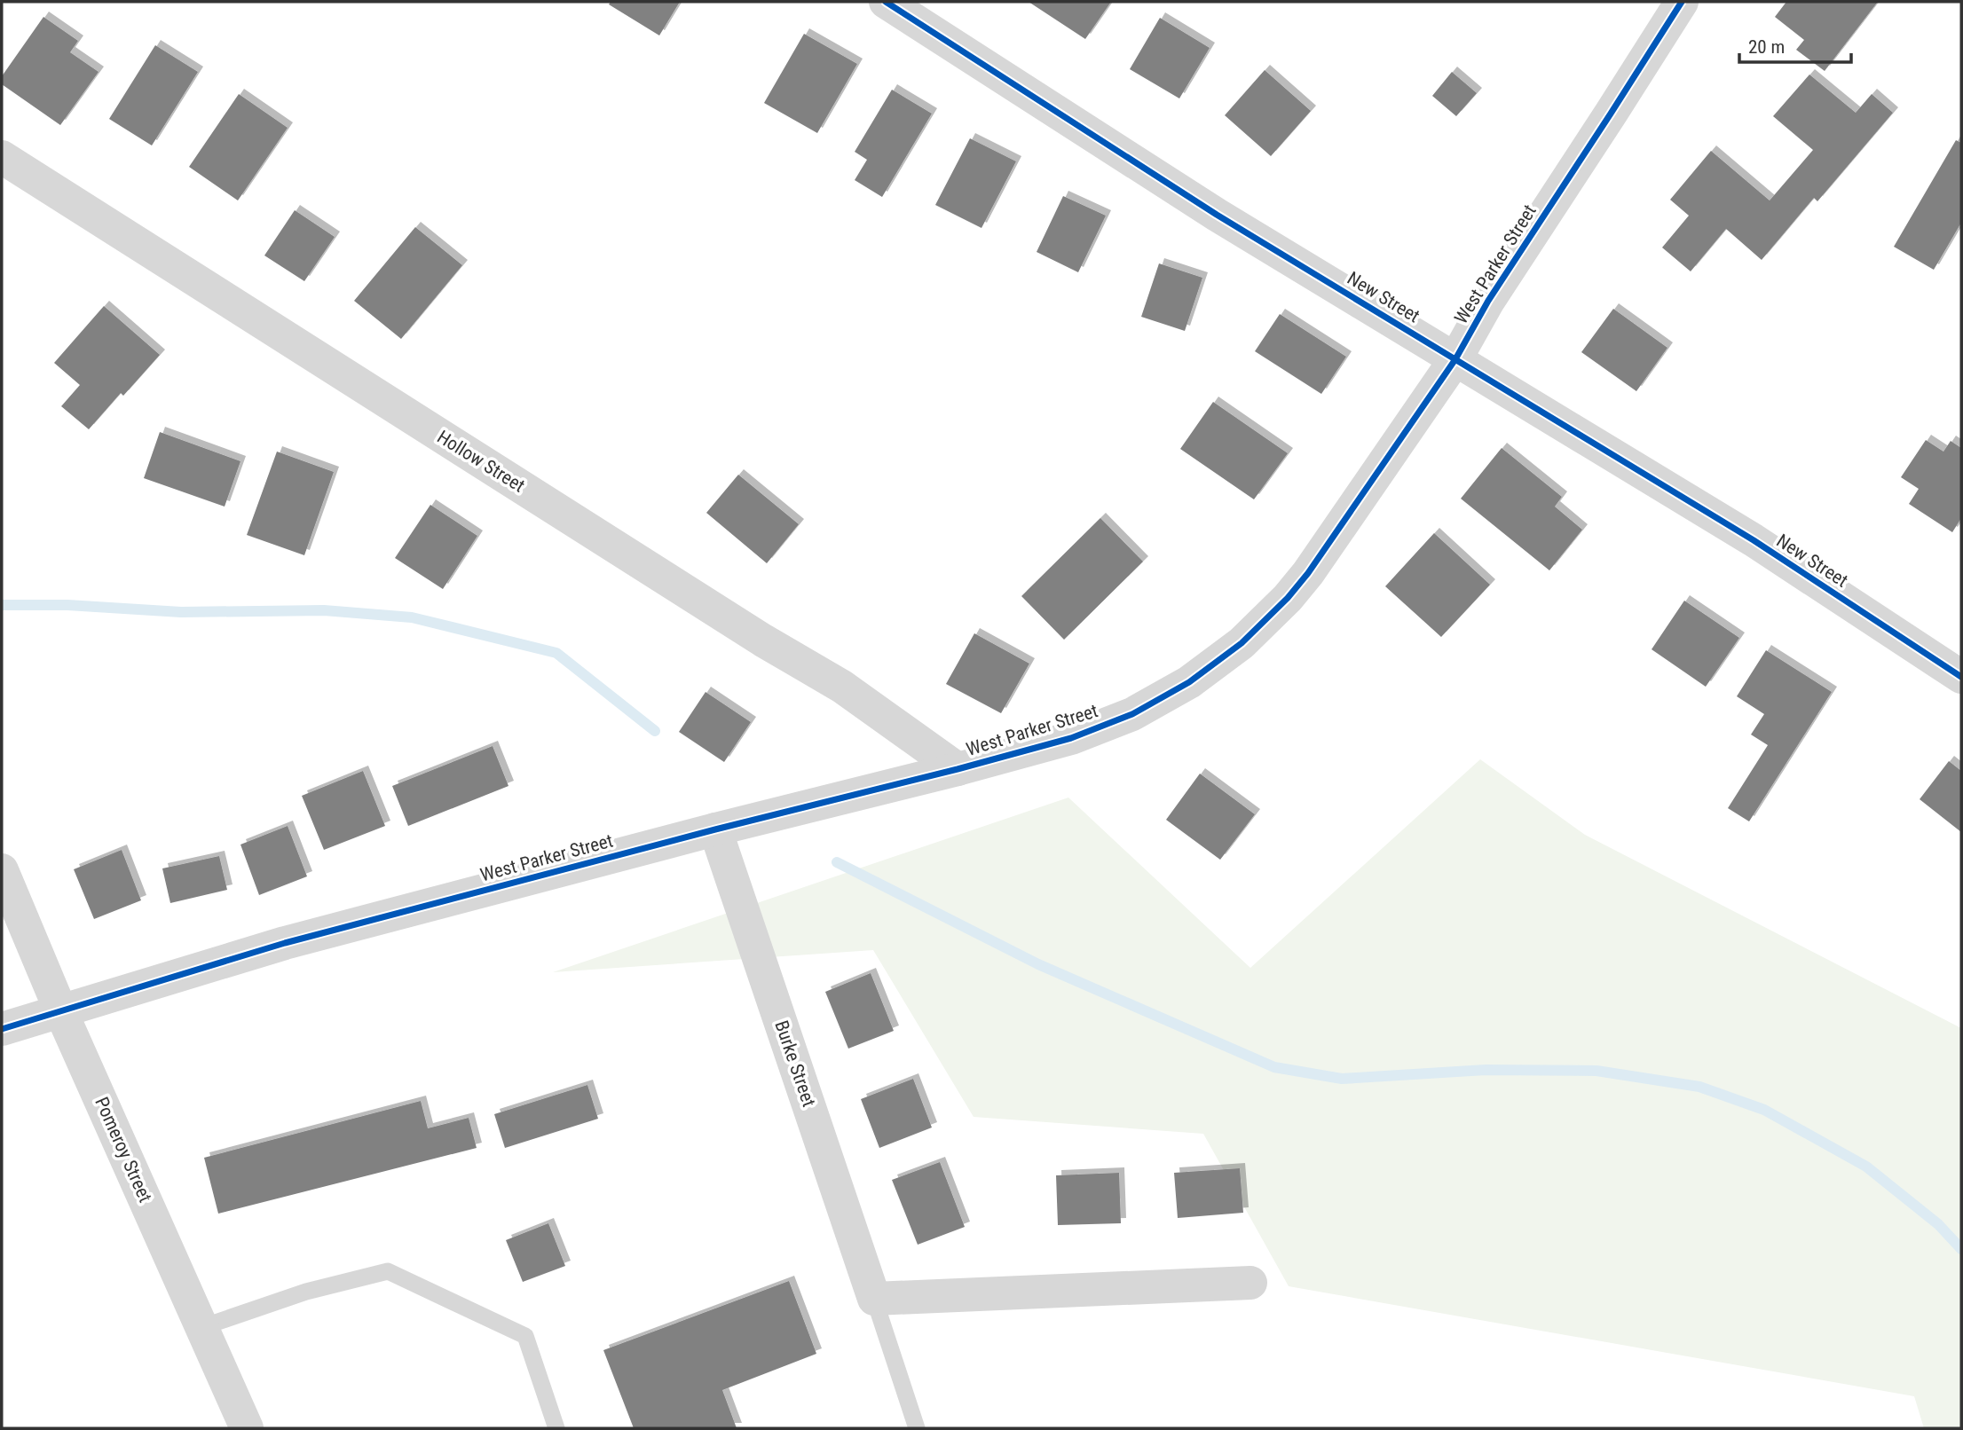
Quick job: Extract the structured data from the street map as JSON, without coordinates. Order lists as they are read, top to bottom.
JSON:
{
  "streets": {
    "street": [
      "West Parker Street",
      "New Street",
      "Hollow Street",
      "Burke Street",
      "Pomeroy Street"
    ]
  },
  "crossings": [
    ["West Parker Street", "New Street"],
    ["West Parker Street", "Hollow Street"],
    ["West Parker Street", "Burke Street"],
    ["West Parker Street", "Pomeroy Street"]
  ],
  "scale_bar": "20 m"
}
